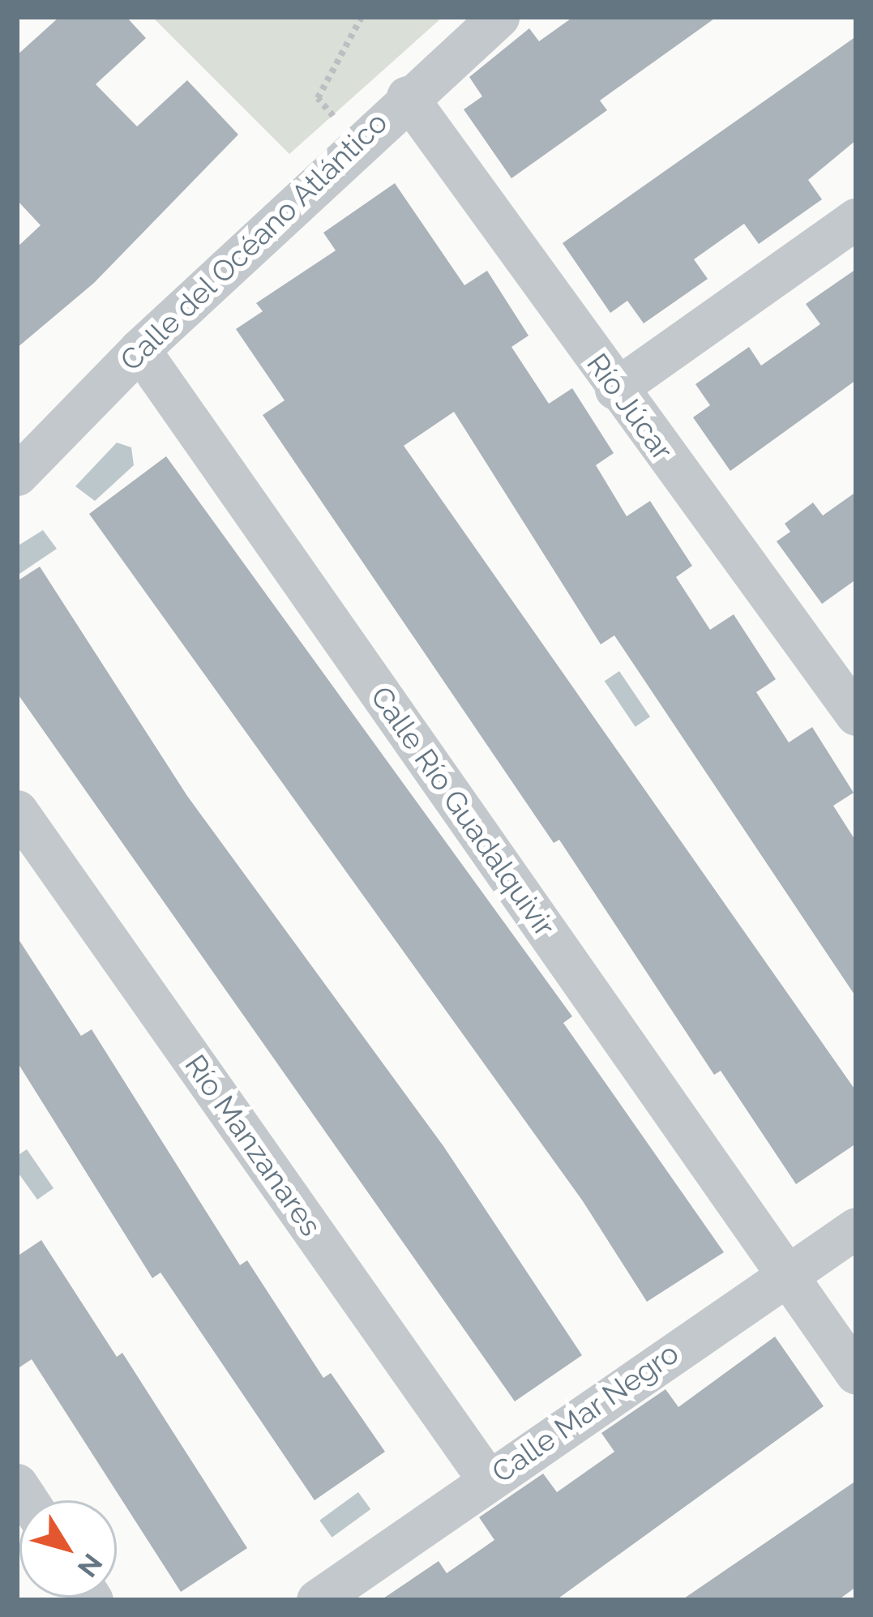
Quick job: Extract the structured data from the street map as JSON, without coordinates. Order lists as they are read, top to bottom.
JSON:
{
  "streets": {
    "street": [
      "Calle del Océano Atlántico",
      "Río Júcar",
      "Calle Río Guadalquivir",
      "Río Manzanares",
      "Calle Mar Negro"
    ]
  },
  "crossings": [
    ["Calle del Océano Atlántico", "Río Júcar"],
    ["Calle del Océano Atlántico", "Calle Río Guadalquivir"],
    ["Calle Río Guadalquivir", "Calle Mar Negro"],
    ["Río Manzanares", "Calle Mar Negro"]
  ],
  "north": "bottom right"
}
